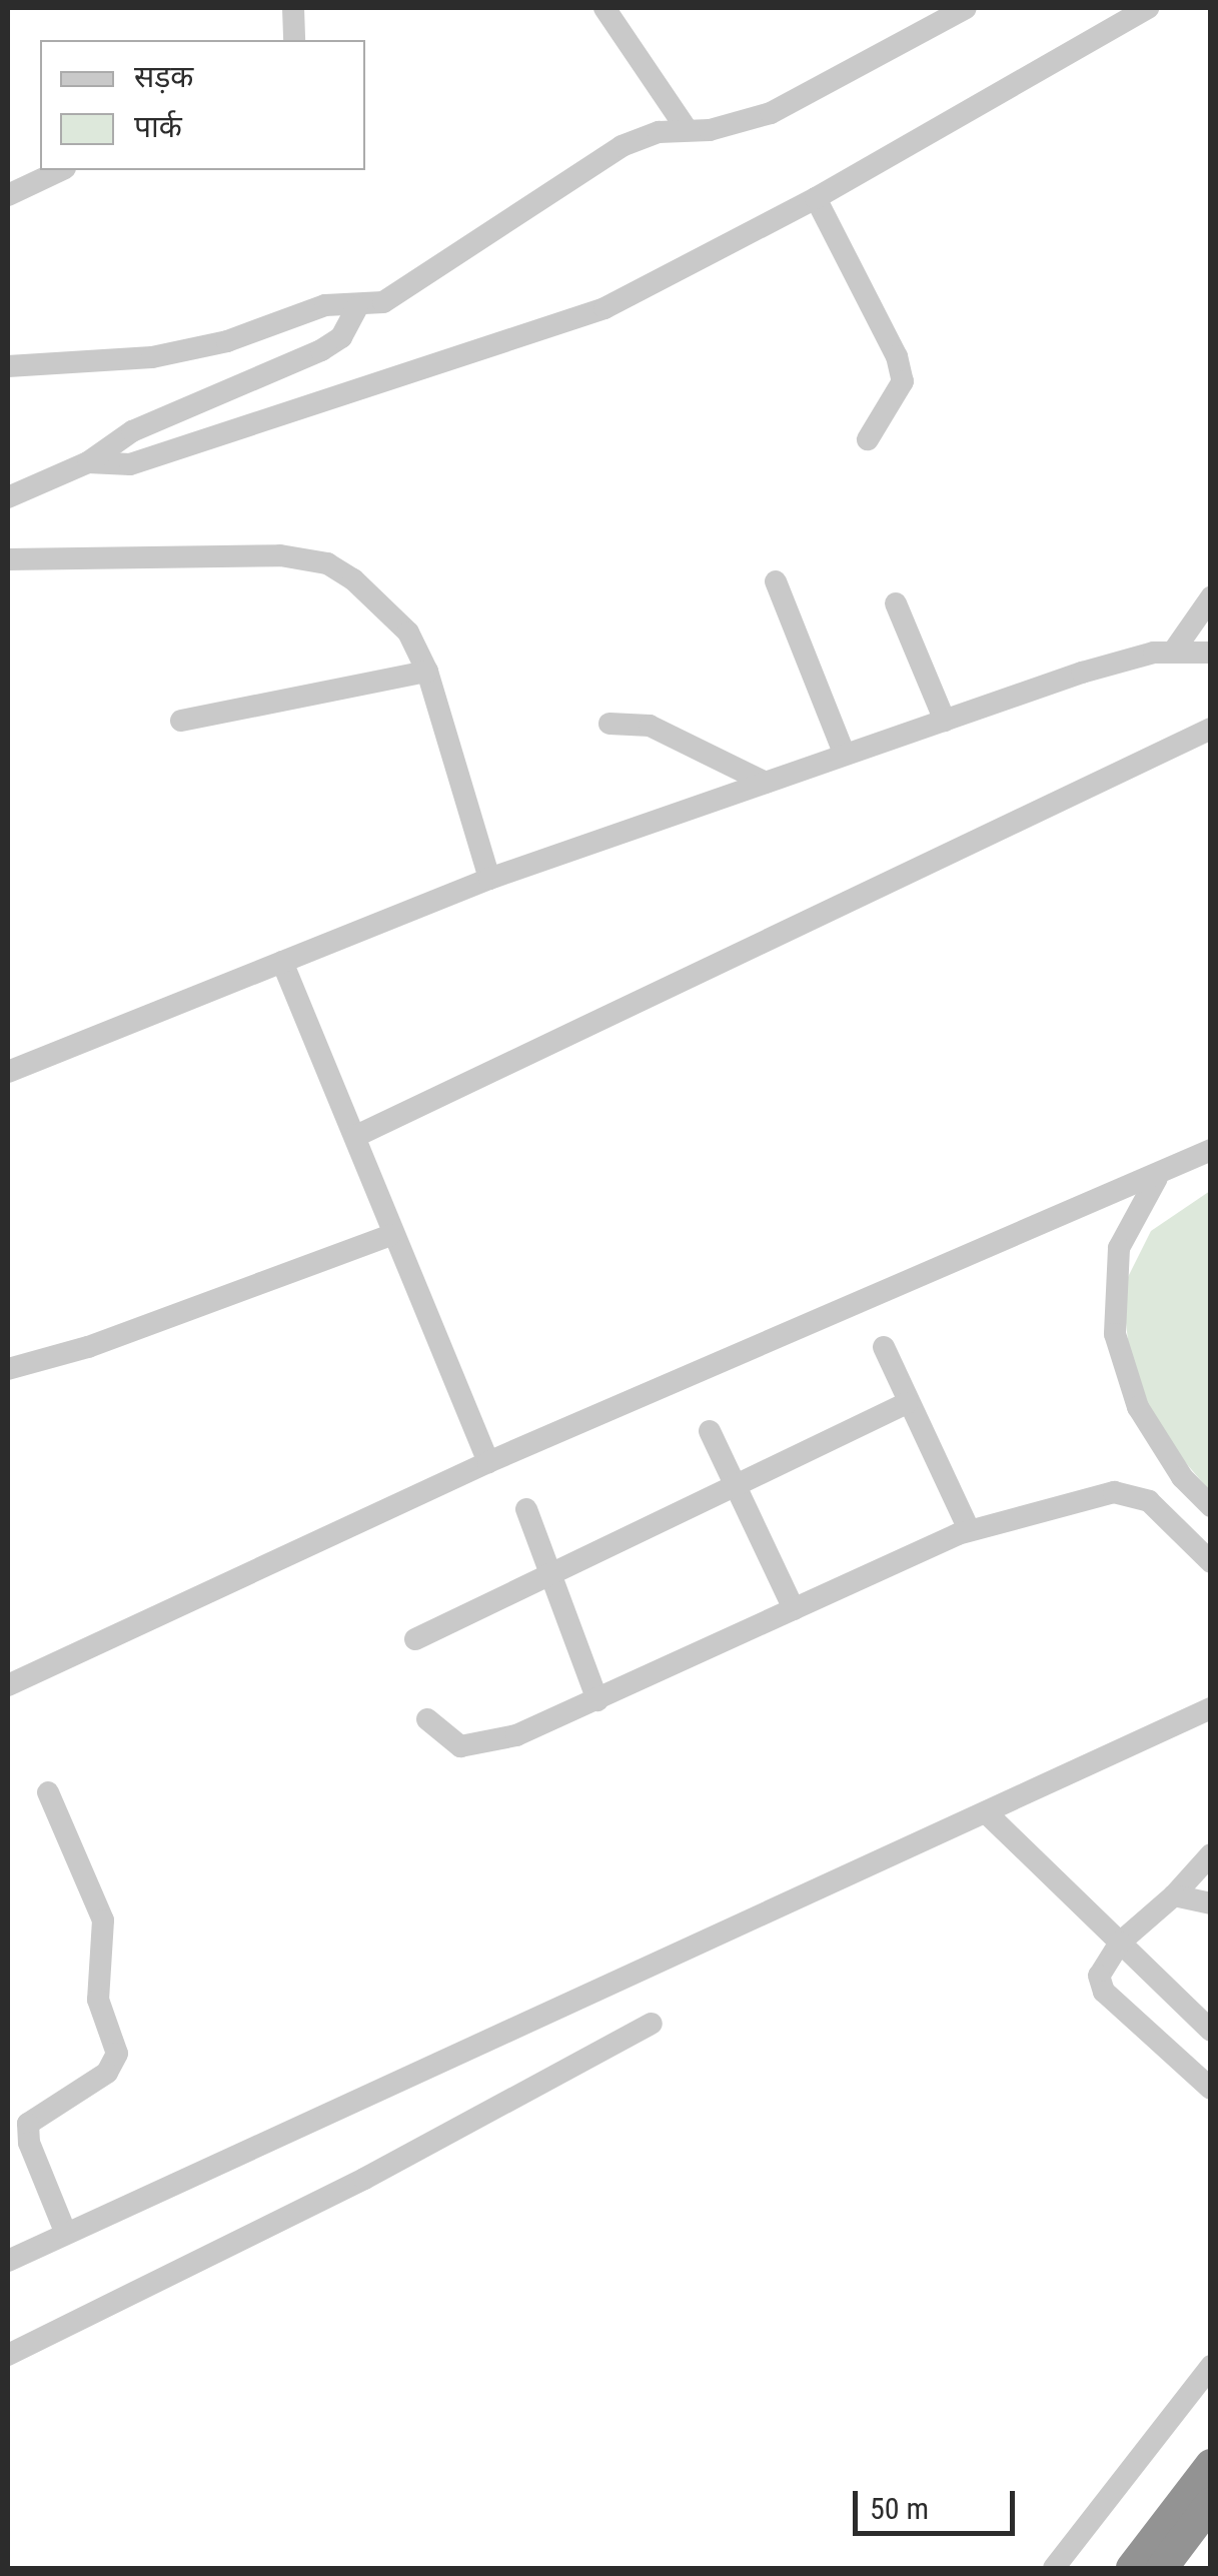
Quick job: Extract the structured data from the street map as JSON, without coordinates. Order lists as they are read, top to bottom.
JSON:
{
  "legend": ["सड़क", "पार्क"],
  "scale_bar": "50 m"
}
